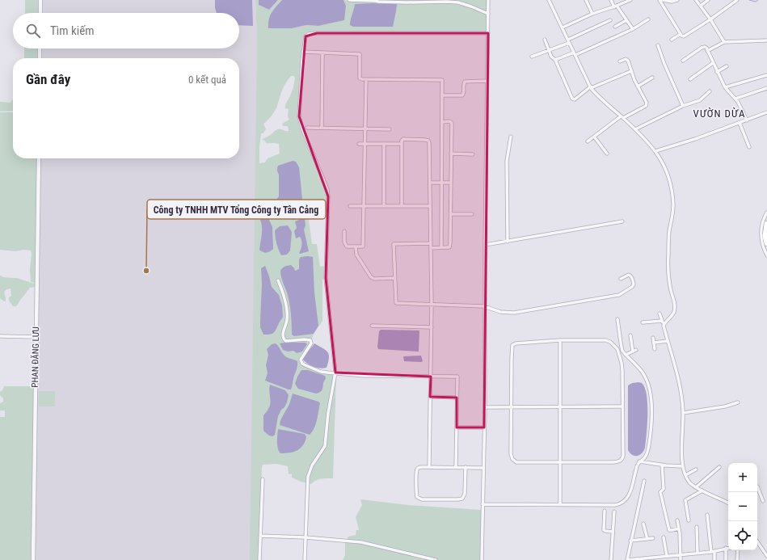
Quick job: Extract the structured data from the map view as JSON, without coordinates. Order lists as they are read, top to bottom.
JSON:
{
  "streets": {
    "street": ["PHAN ĐĂNG LƯU"]
  },
  "districts": ["VƯỜN DỪA"],
  "places": ["Công ty TNHH MTV Tổng Công ty Tân Cảng"],
  "page": {
    "search": "Tìm kiếm",
    "heading": ["Gần đây", "0 kết quả"],
    "map_buttons": ["+", "−"]
  }
}
